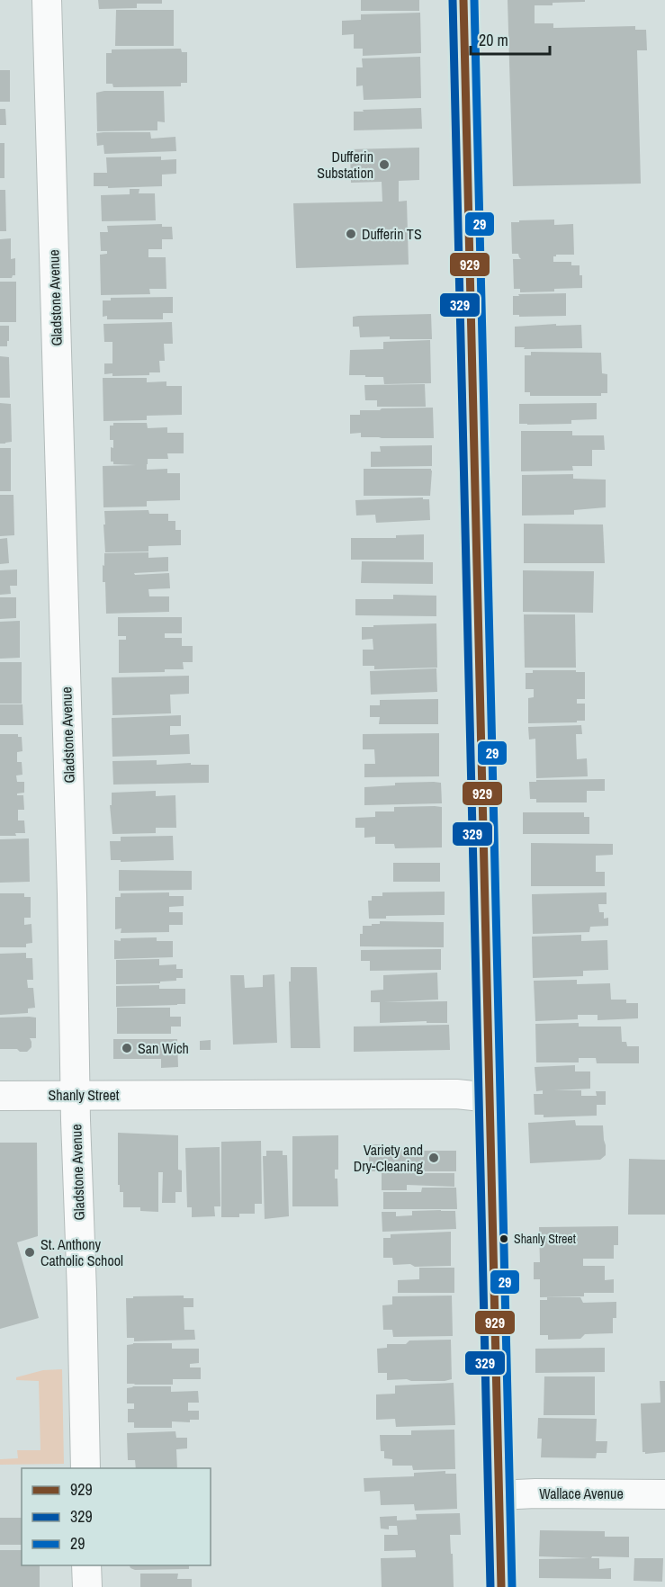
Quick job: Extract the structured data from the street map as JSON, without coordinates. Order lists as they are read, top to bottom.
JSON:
{
  "streets": {
    "street": ["Gladstone Avenue", "Shanly Street", "Wallace Avenue"]
  },
  "crossings": [
    ["Gladstone Avenue", "Shanly Street"]
  ],
  "places": [
    "Dufferin Substation",
    "Dufferin TS",
    "San Wich",
    "Variety and Dry-Cleaning",
    "Shanly Street",
    "St. Anthony Catholic School"
  ],
  "lines": ["transit line 929", "transit line 329", "transit line 29"],
  "legend": ["929", "329", "29"],
  "scale_bar": "20 m"
}
